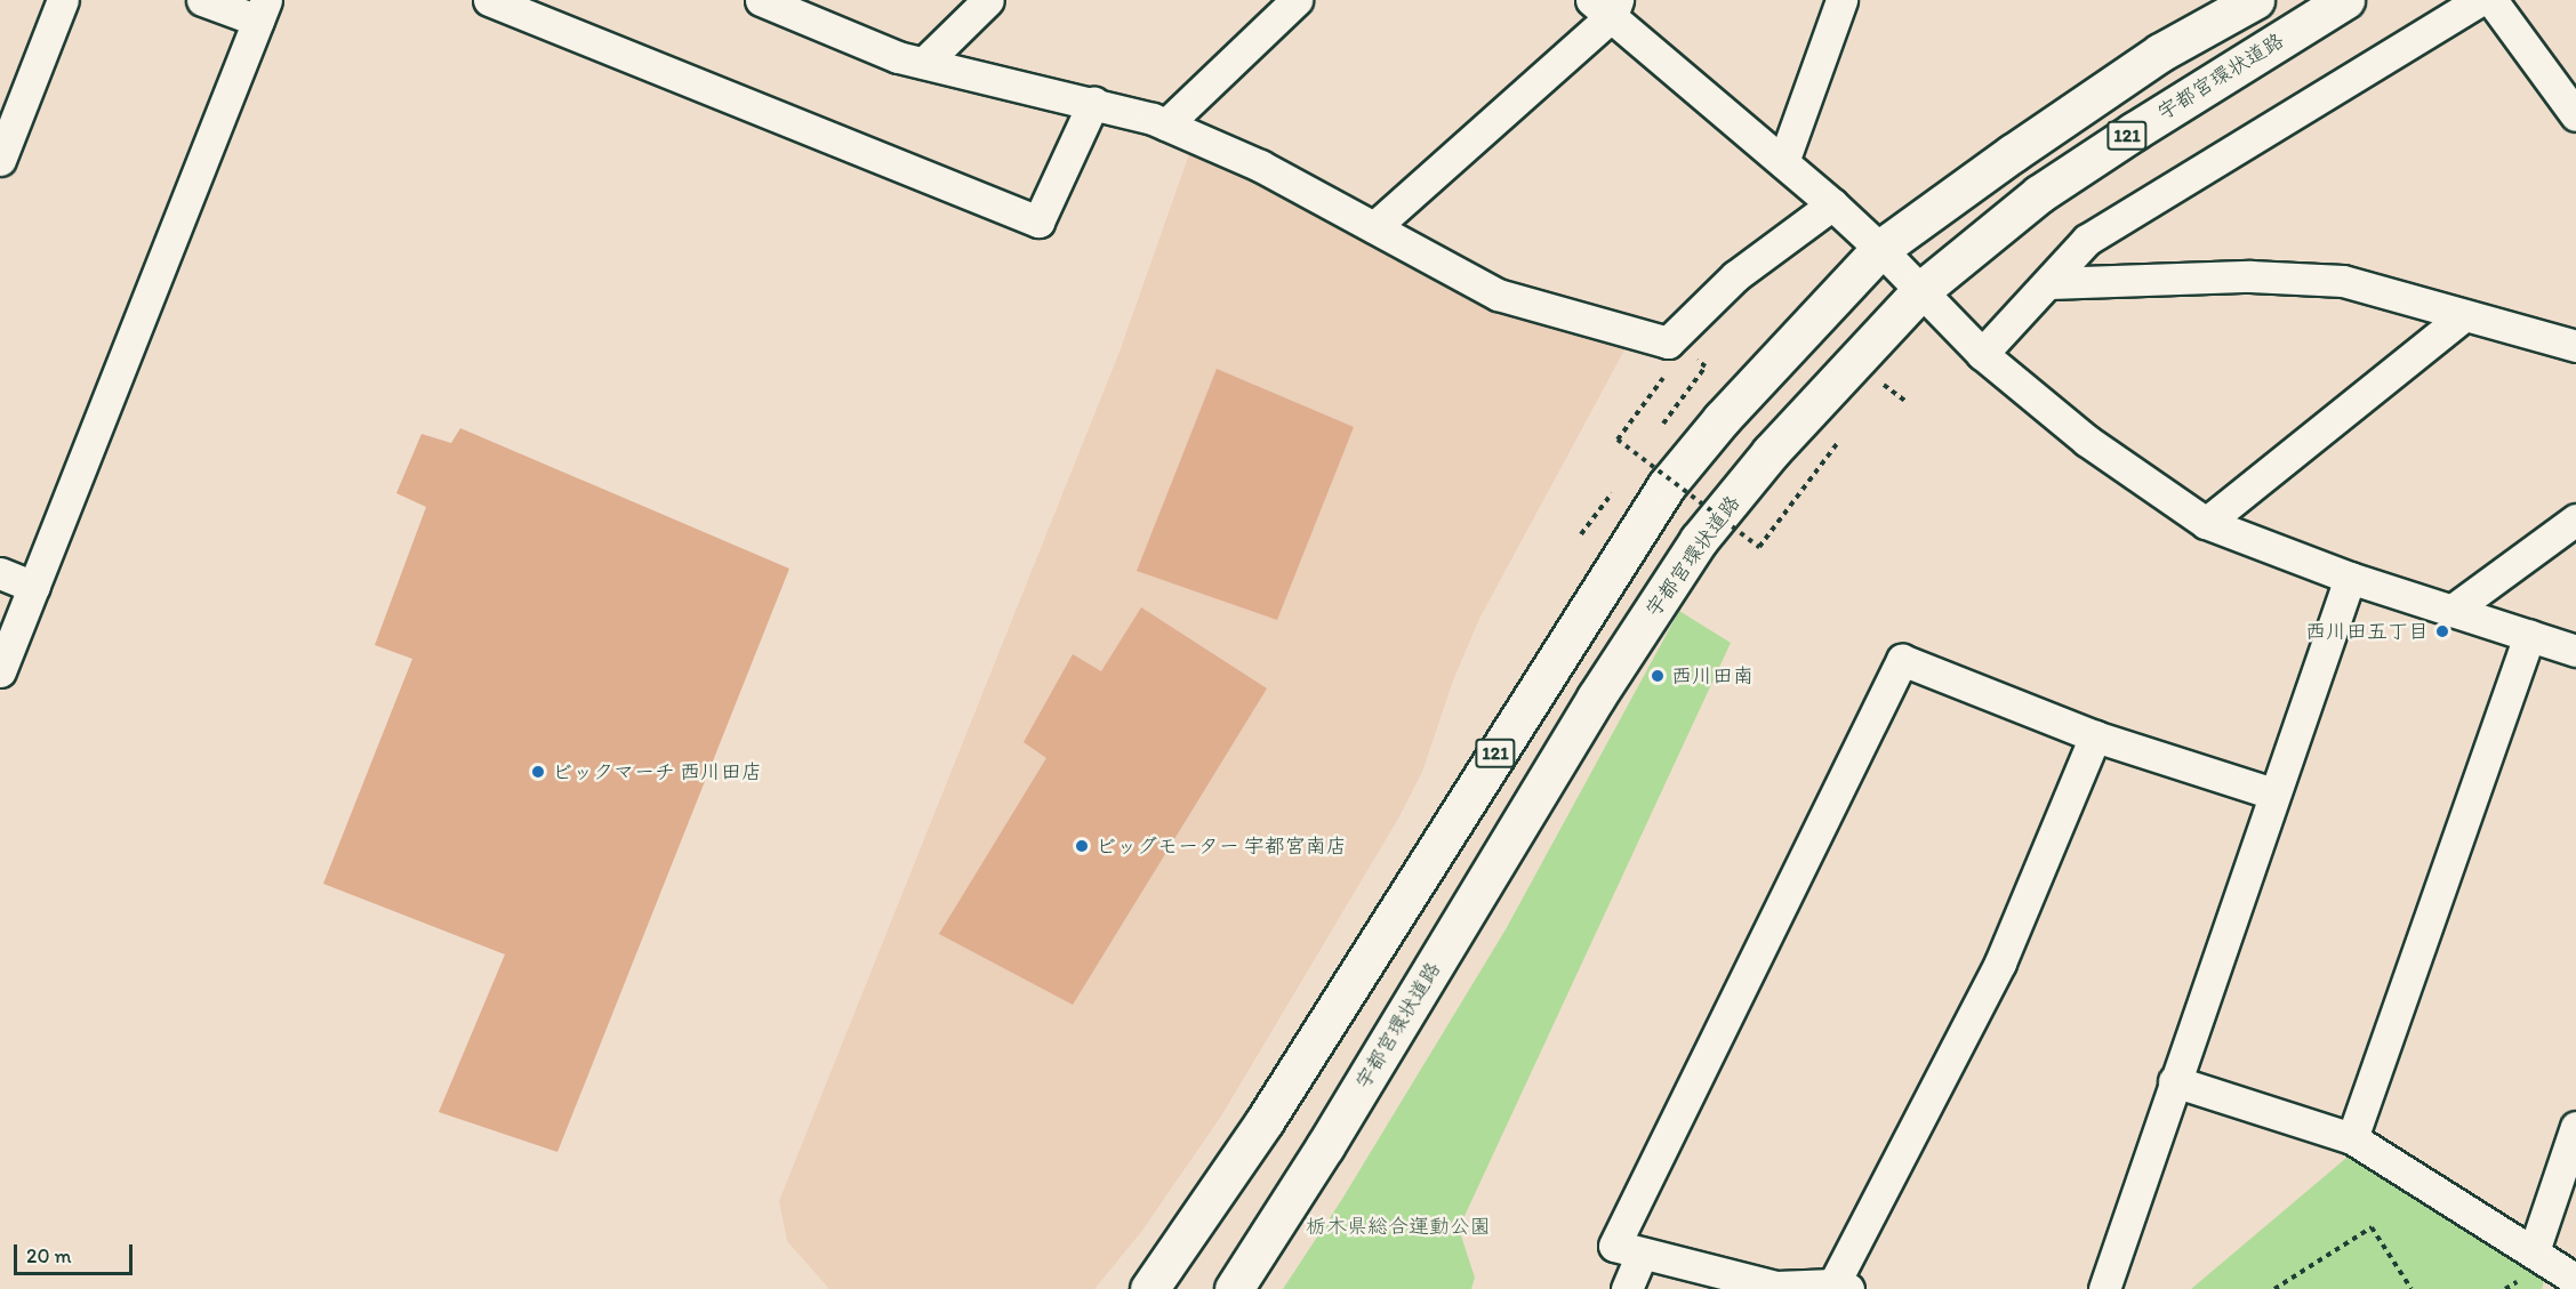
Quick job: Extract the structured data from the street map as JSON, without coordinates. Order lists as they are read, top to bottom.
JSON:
{
  "streets": {
    "highway": ["宇都宮環状道路", "121"]
  },
  "parks": ["栃木県総合運動公園"],
  "places": [
    "西川田五丁目",
    "西川田南",
    "ビックマーチ 西川田店",
    "ビッグモーター 宇都宮南店"
  ],
  "scale_bar": "20 m"
}
